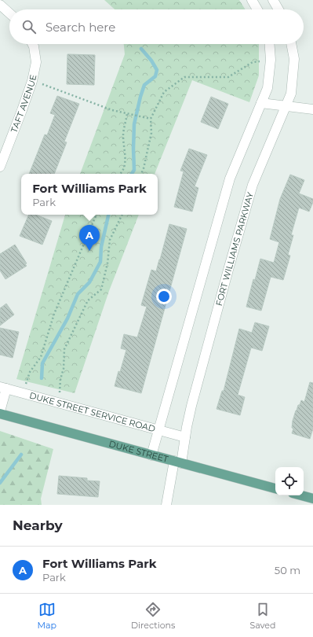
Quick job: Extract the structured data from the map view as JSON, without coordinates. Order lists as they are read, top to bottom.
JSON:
{
  "streets": {
    "main road": ["DUKE STREET"],
    "street": ["TAFT AVENUE", "FORT WILLIAMS PARKWAY", "DUKE STREET SERVICE ROAD"]
  },
  "crossings": [
    ["FORT WILLIAMS PARKWAY", "DUKE STREET SERVICE ROAD"],
    ["FORT WILLIAMS PARKWAY", "DUKE STREET"]
  ],
  "page": {
    "search": "Search here",
    "popup": ["Fort Williams Park", "Park"],
    "pins": "A",
    "heading": "Nearby",
    "list": [
      {
        "mark": "A",
        "name": "Fort Williams Park",
        "note": "Park",
        "value": "50 m"
      }
    ],
    "nav": ["Map", "Directions", "Saved"]
  }
}
